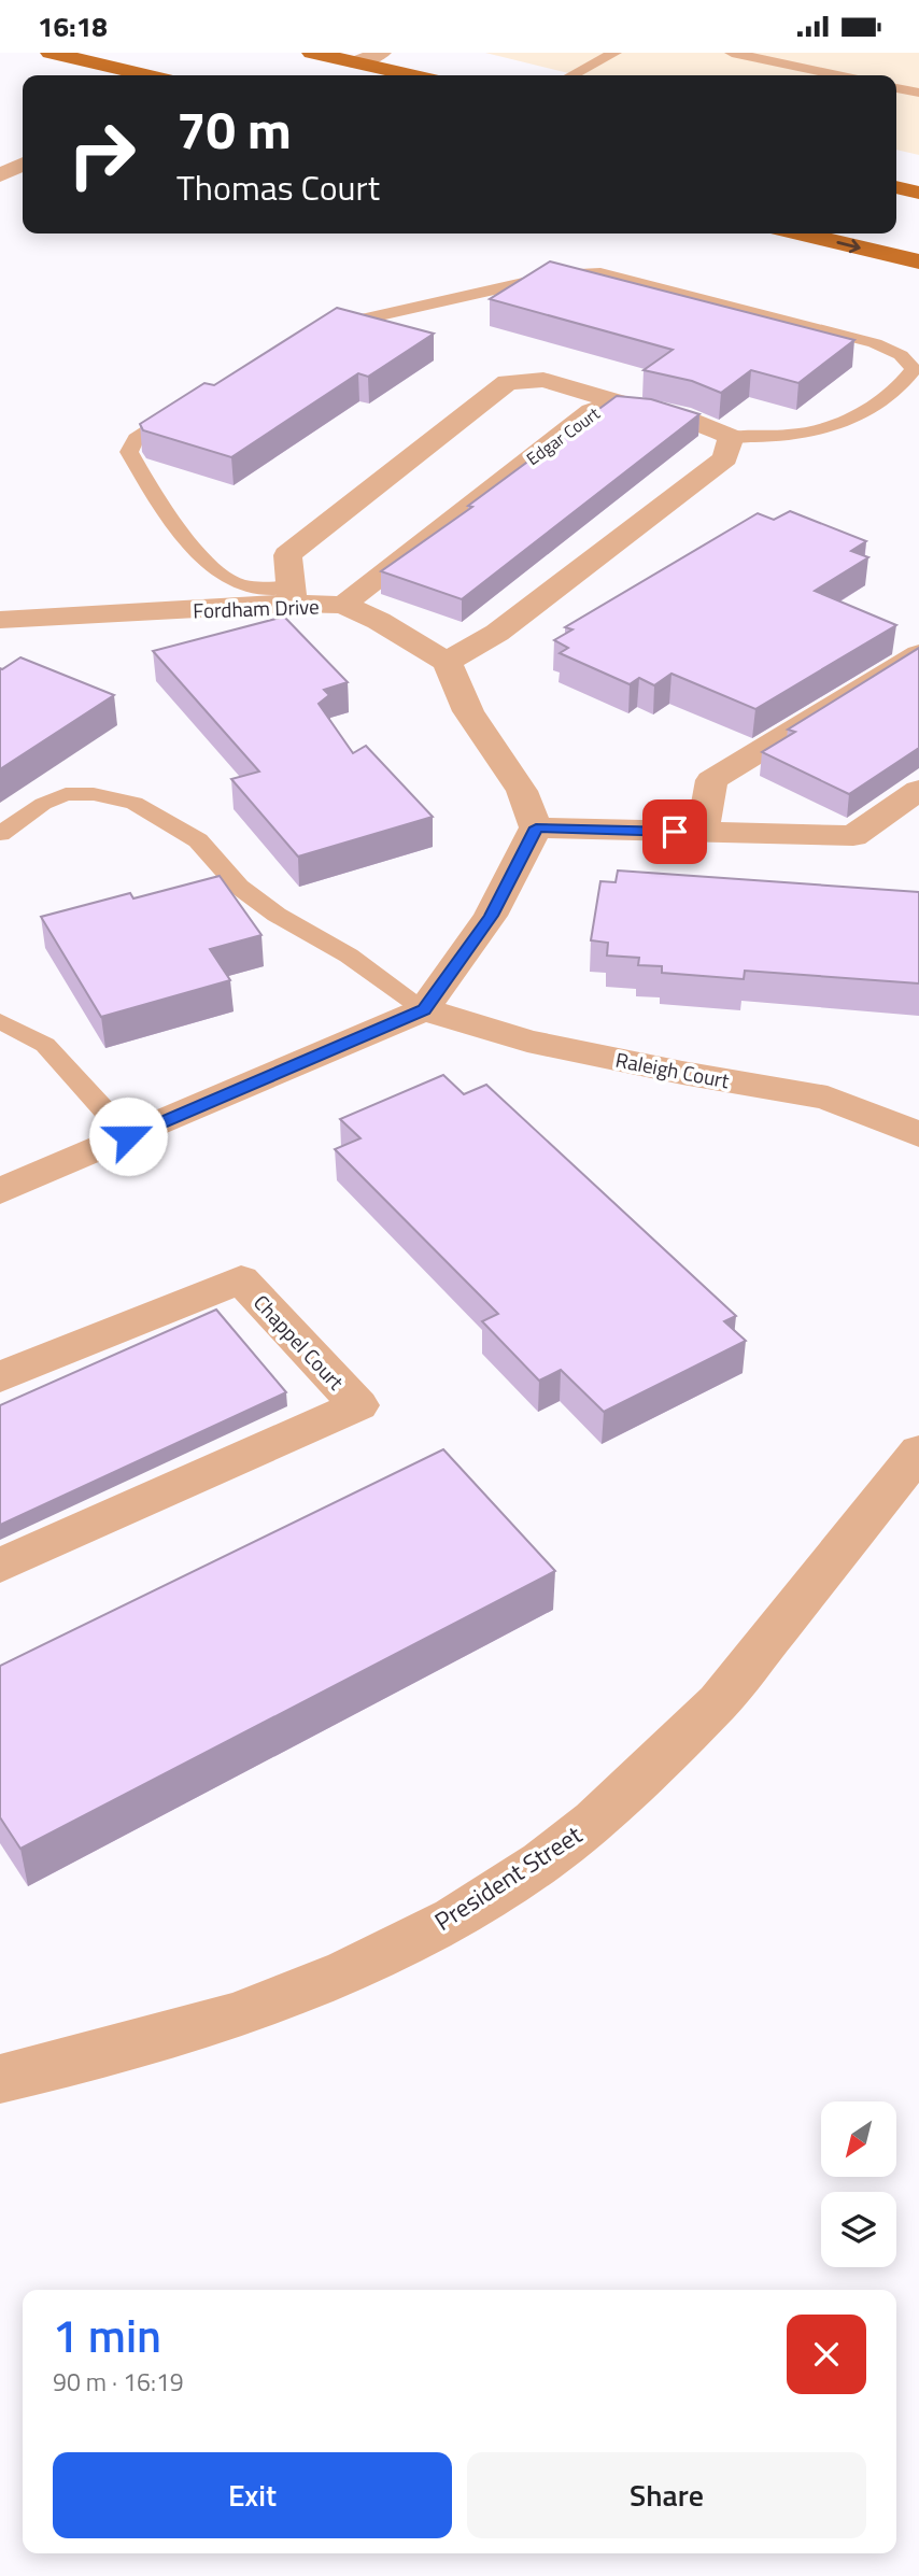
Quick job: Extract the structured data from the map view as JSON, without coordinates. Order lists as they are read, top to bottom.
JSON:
{
  "streets": {
    "street": [
      "Edgar Court",
      "Fordham Drive",
      "Raleigh Court",
      "Chappel Court",
      "President Street"
    ]
  },
  "crossings": [
    ["Edgar Court", "Fordham Drive"]
  ],
  "north": "bottom left",
  "page": {
    "status": "16:18",
    "turn": ["70 m", "Thomas Court"],
    "heading": ["1 min", "90 m · 16:19"],
    "buttons": ["Exit", "Share"]
  }
}
